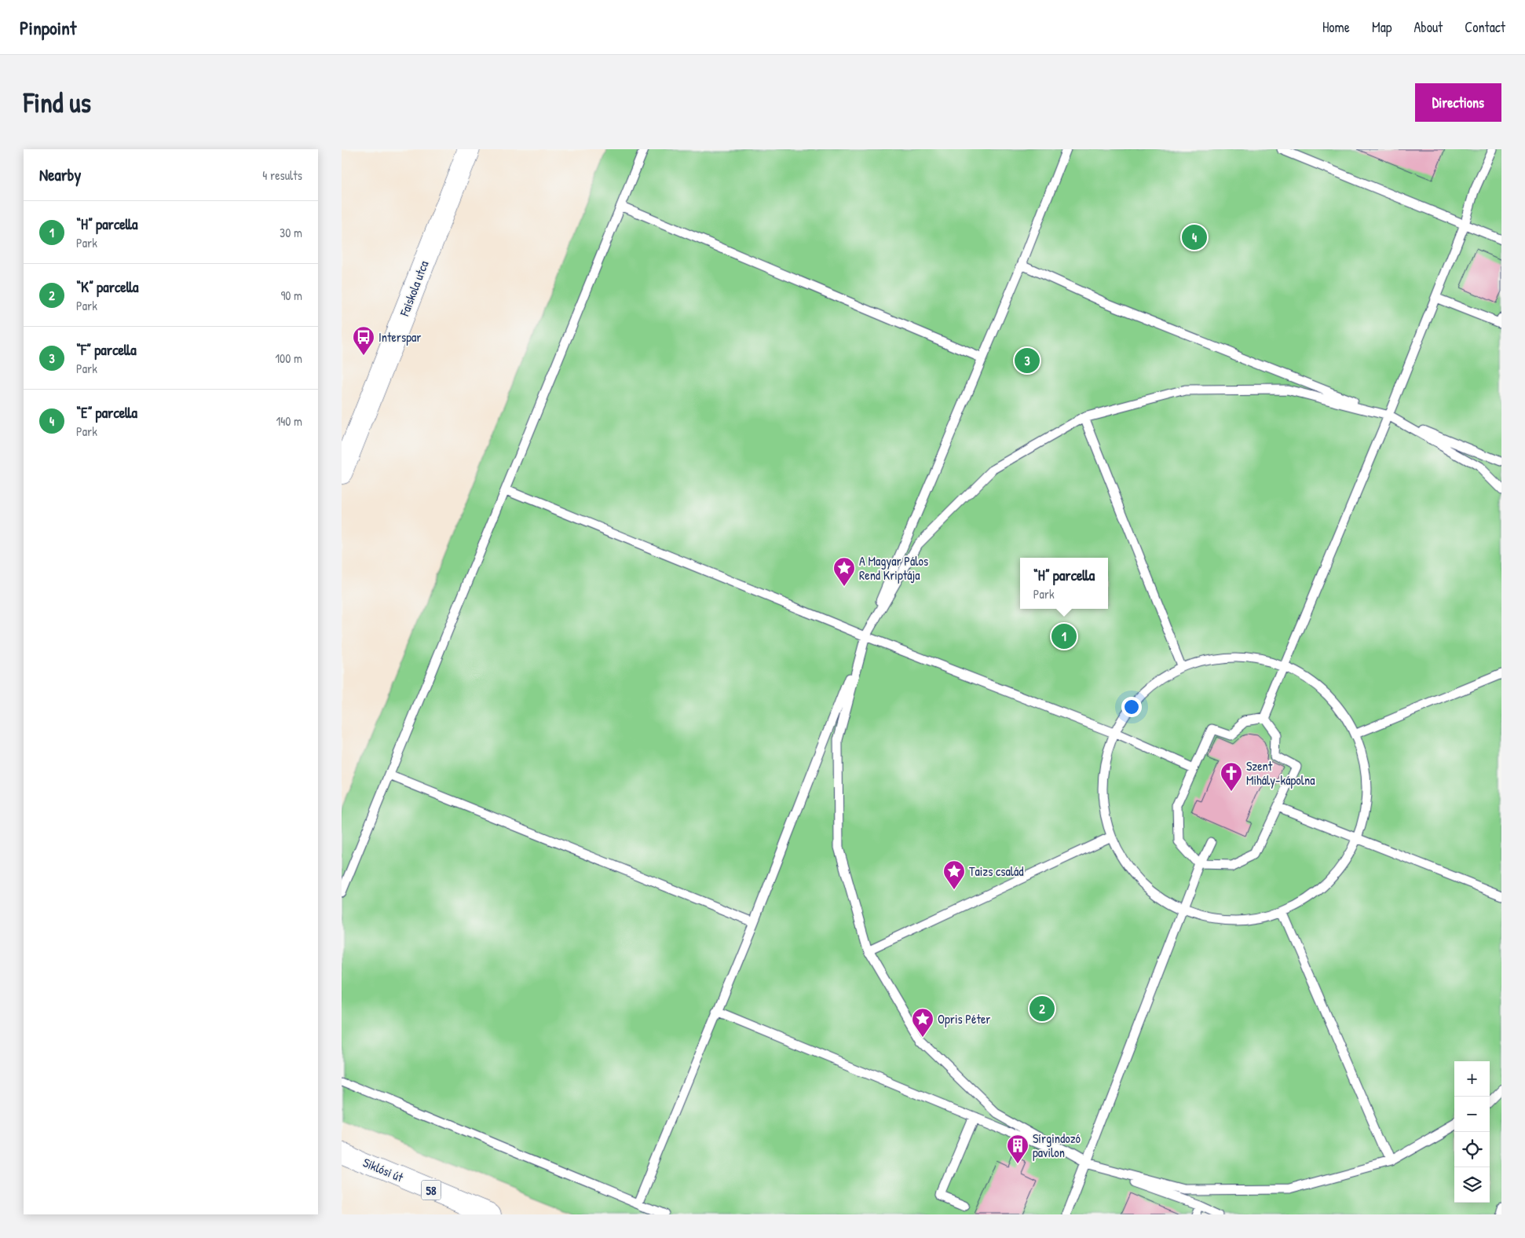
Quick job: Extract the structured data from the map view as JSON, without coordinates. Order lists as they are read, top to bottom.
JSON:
{
  "streets": {
    "street": ["Faiskola utca", "Siklósi út", "58"]
  },
  "places": {
    "bus stop": ["Interspar"],
    "place": ["A Magyar Pálos Rend Kriptája", "Taizs család", "Opris Péter"],
    "church": ["Szent Mihály-kápolna"],
    "building": ["Sírgindozó pavilon"]
  },
  "page": {
    "header": "Pinpoint",
    "nav": [
      "Home",
      "Map",
      "About",
      "Contact"
    ],
    "buttons": "Directions",
    "title": "Find us",
    "heading": ["Nearby", "4 results"],
    "list": [
      {
        "mark": "1",
        "name": "“H” parcella",
        "note": "Park",
        "value": "30 m"
      },
      {
        "mark": "2",
        "name": "“K” parcella",
        "note": "Park",
        "value": "90 m"
      },
      {
        "mark": "3",
        "name": "“F” parcella",
        "note": "Park",
        "value": "100 m"
      },
      {
        "mark": "4",
        "name": "“E” parcella",
        "note": "Park",
        "value": "140 m"
      }
    ],
    "pins": [
      "4",
      "3",
      "1",
      "2"
    ],
    "popup": ["“H” parcella", "Park"],
    "map_buttons": ["+", "−"]
  }
}
